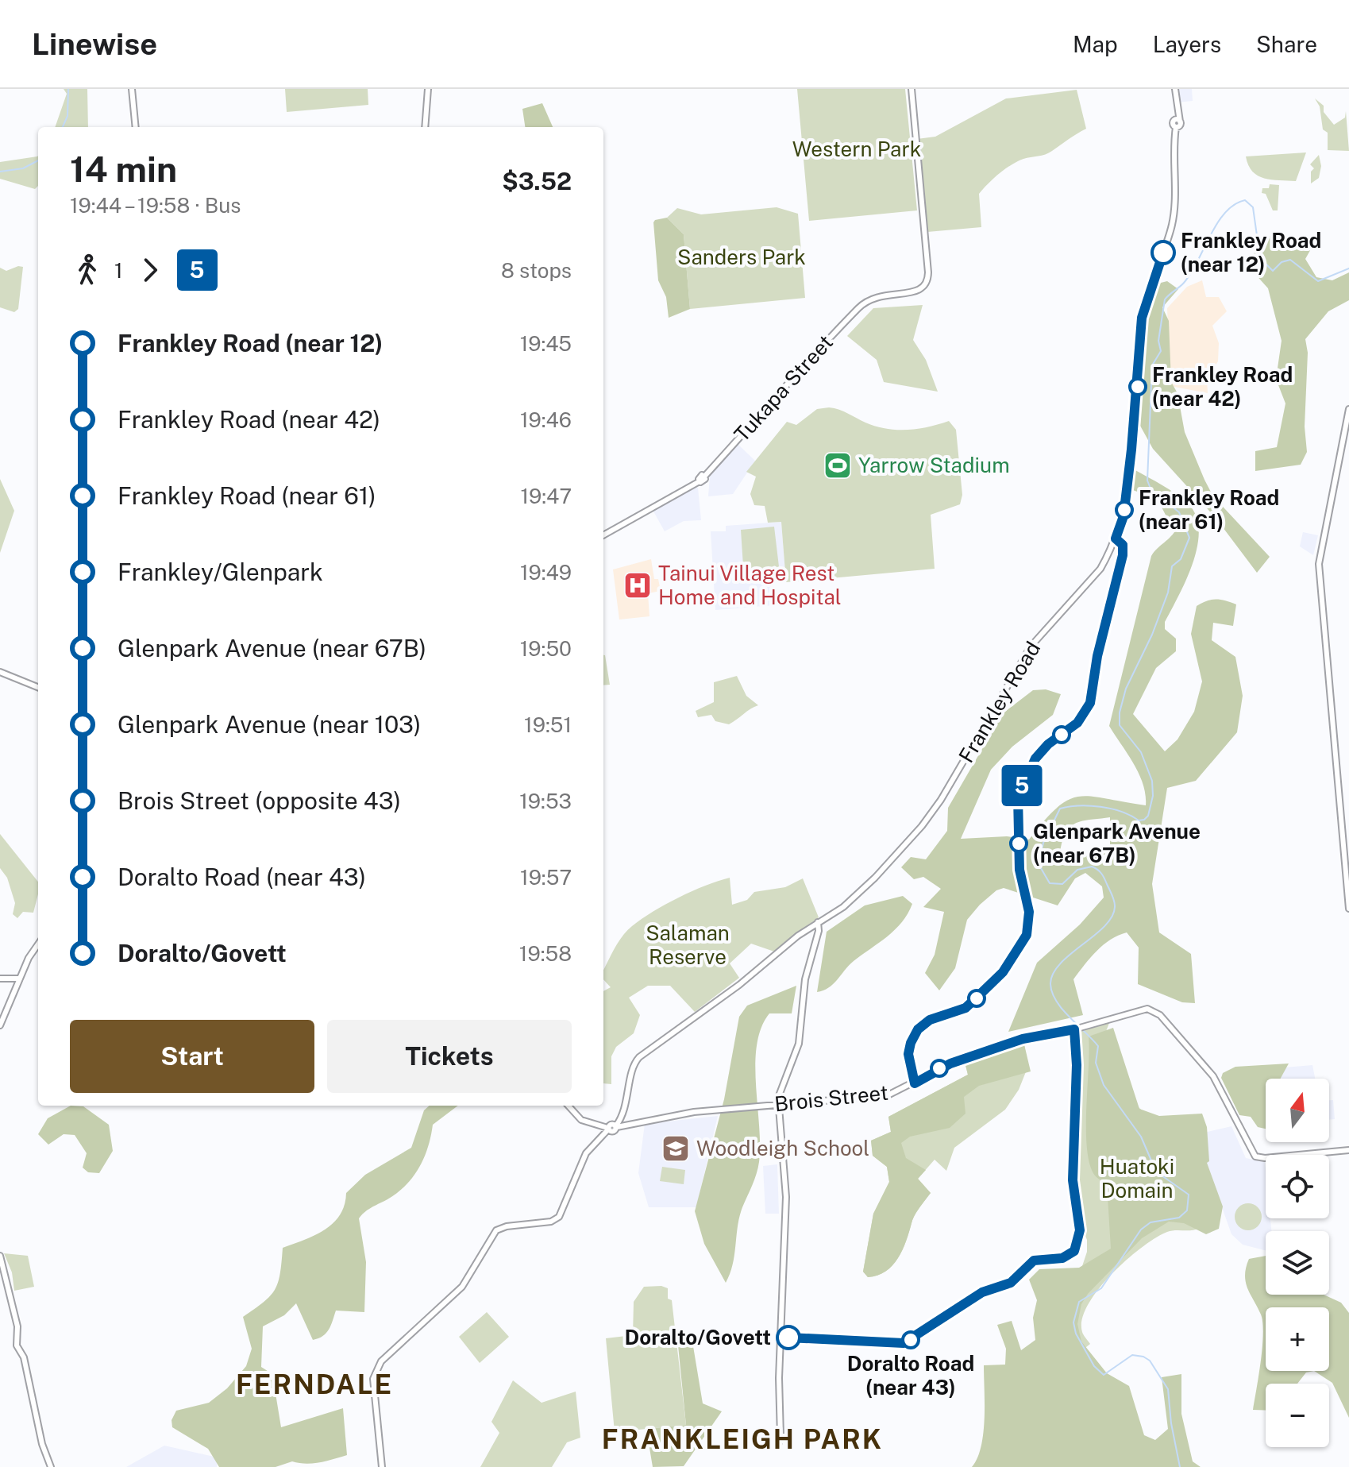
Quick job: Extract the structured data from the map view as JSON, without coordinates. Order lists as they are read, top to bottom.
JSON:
{
  "streets": {
    "street": ["Tukapa Street", "Frankley Road", "Brois Street"]
  },
  "crossings": [
    ["Frankley Road", "Brois Street"]
  ],
  "districts": ["FERNDALE", "FRANKLEIGH PARK"],
  "parks": [
    "Western Park",
    "Sanders Park",
    "Salaman Reserve",
    "Huatoki Domain"
  ],
  "places": {
    "other": [
      "Frankley Road (near 12)",
      "Frankley Road (near 42)",
      "Frankley Road (near 61)",
      "Glenpark Avenue (near 67B)",
      "Doralto/Govett",
      "Doralto Road (near 43)"
    ],
    "sports": ["Yarrow Stadium"],
    "hospital": ["Tainui Village Rest Home and Hospital"],
    "school or university": ["Woodleigh School"]
  },
  "lines": ["bus line 5"],
  "north": "top",
  "page": {
    "header": "Linewise",
    "nav": ["Map", "Layers", "Share"],
    "on_map": "5",
    "heading": ["14 min", "19:44 – 19:58 · Bus", "$3.52"],
    "legs": ["1", "5", "8 stops"],
    "list": [
      {
        "name": "Frankley Road (near 12)",
        "value": "19:45"
      },
      {
        "name": "Frankley Road (near 42)",
        "value": "19:46"
      },
      {
        "name": "Frankley Road (near 61)",
        "value": "19:47"
      },
      {
        "name": "Frankley/Glenpark",
        "value": "19:49"
      },
      {
        "name": "Glenpark Avenue (near 67B)",
        "value": "19:50"
      },
      {
        "name": "Glenpark Avenue (near 103)",
        "value": "19:51"
      },
      {
        "name": "Brois Street (opposite 43)",
        "value": "19:53"
      },
      {
        "name": "Doralto Road (near 43)",
        "value": "19:57"
      },
      {
        "name": "Doralto/Govett",
        "value": "19:58"
      }
    ],
    "buttons": ["Start", "Tickets"],
    "map_buttons": ["+", "−"]
  }
}
